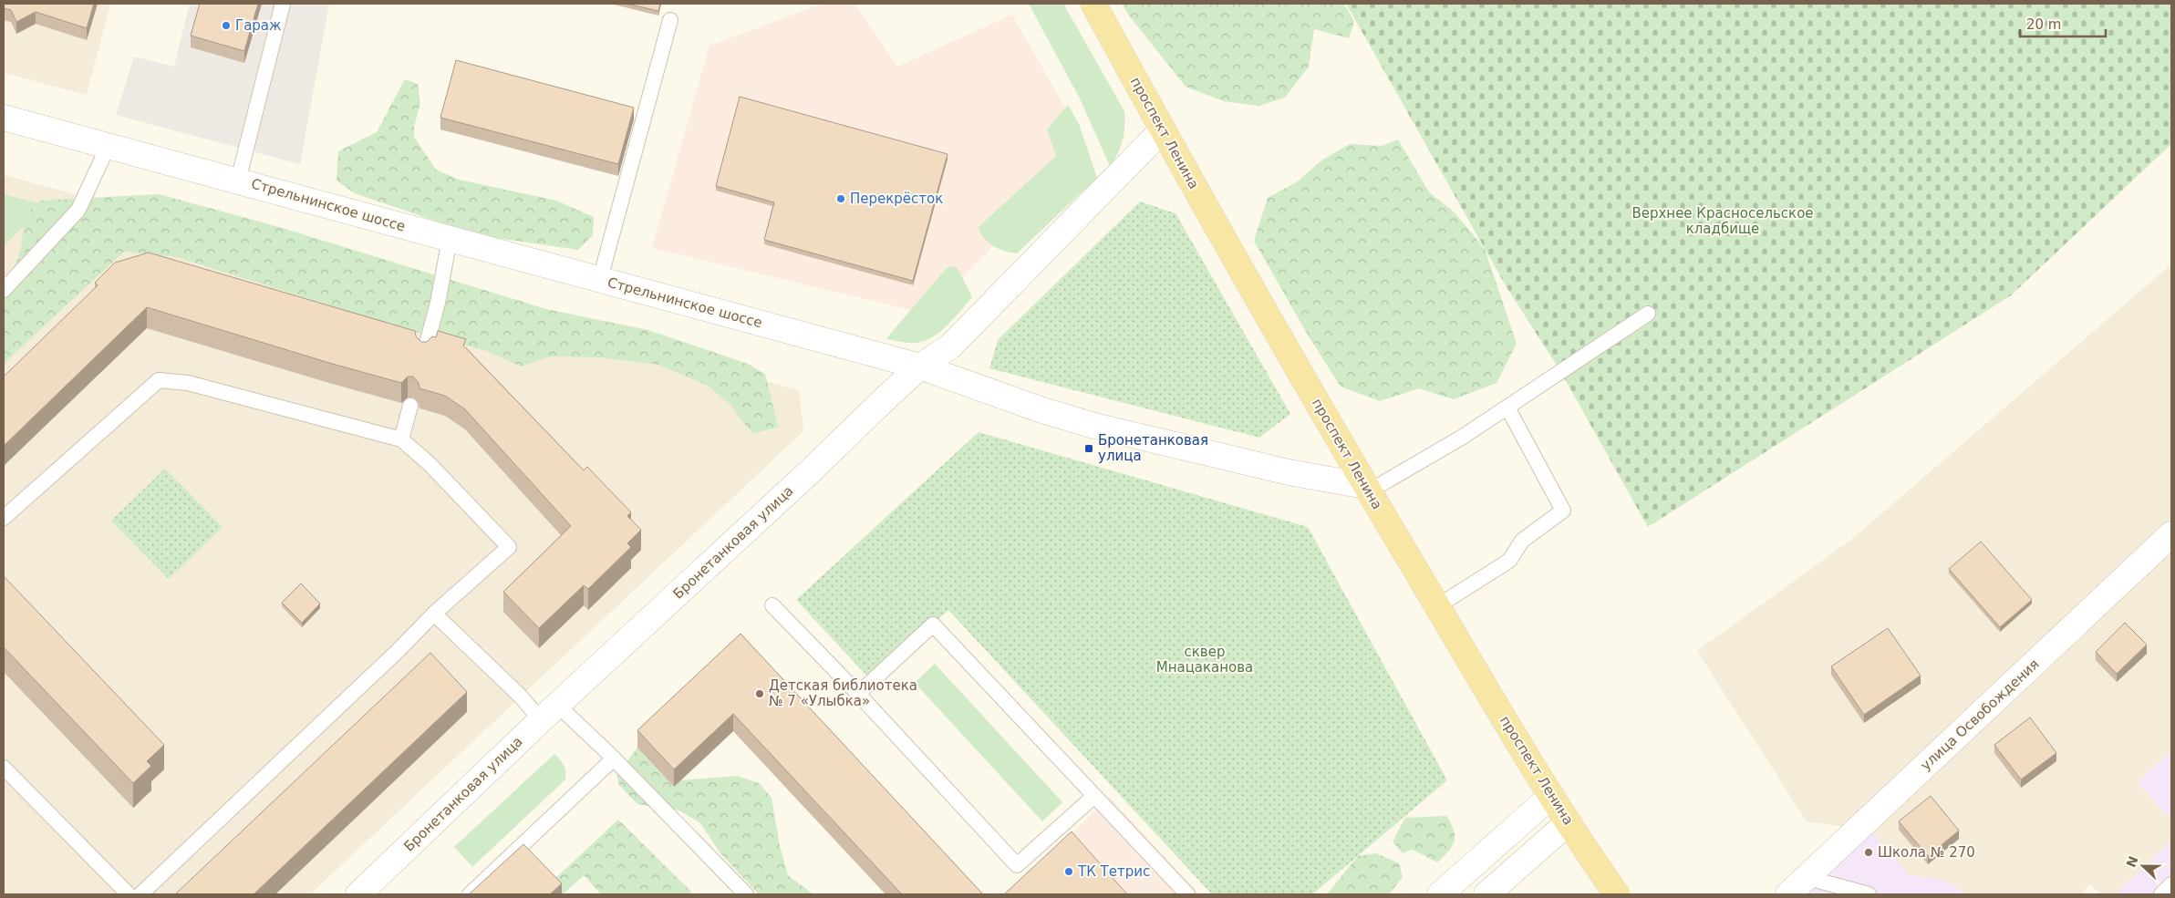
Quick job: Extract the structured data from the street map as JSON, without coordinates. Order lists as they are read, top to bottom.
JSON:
{
  "streets": {
    "main road": ["проспект Ленина"],
    "street": ["Стрельнинское шоссе", "Бронетанковая улица", "улица Освобождения"]
  },
  "crossings": [
    ["проспект Ленина", "Стрельнинское шоссе"],
    ["проспект Ленина", "Бронетанковая улица"],
    ["Стрельнинское шоссе", "Бронетанковая улица"]
  ],
  "parks": ["Верхнее Красносельское кладбище", "сквер Мнацаканова"],
  "places": {
    "other": [
      "Гараж",
      "Перекрёсток",
      "Детская библиотека № 7 «Улыбка»",
      "Школа № 270",
      "ТК Тетрис"
    ],
    "transit": ["Бронетанковая улица"]
  },
  "scale_bar": "20 m",
  "north": "left"
}
